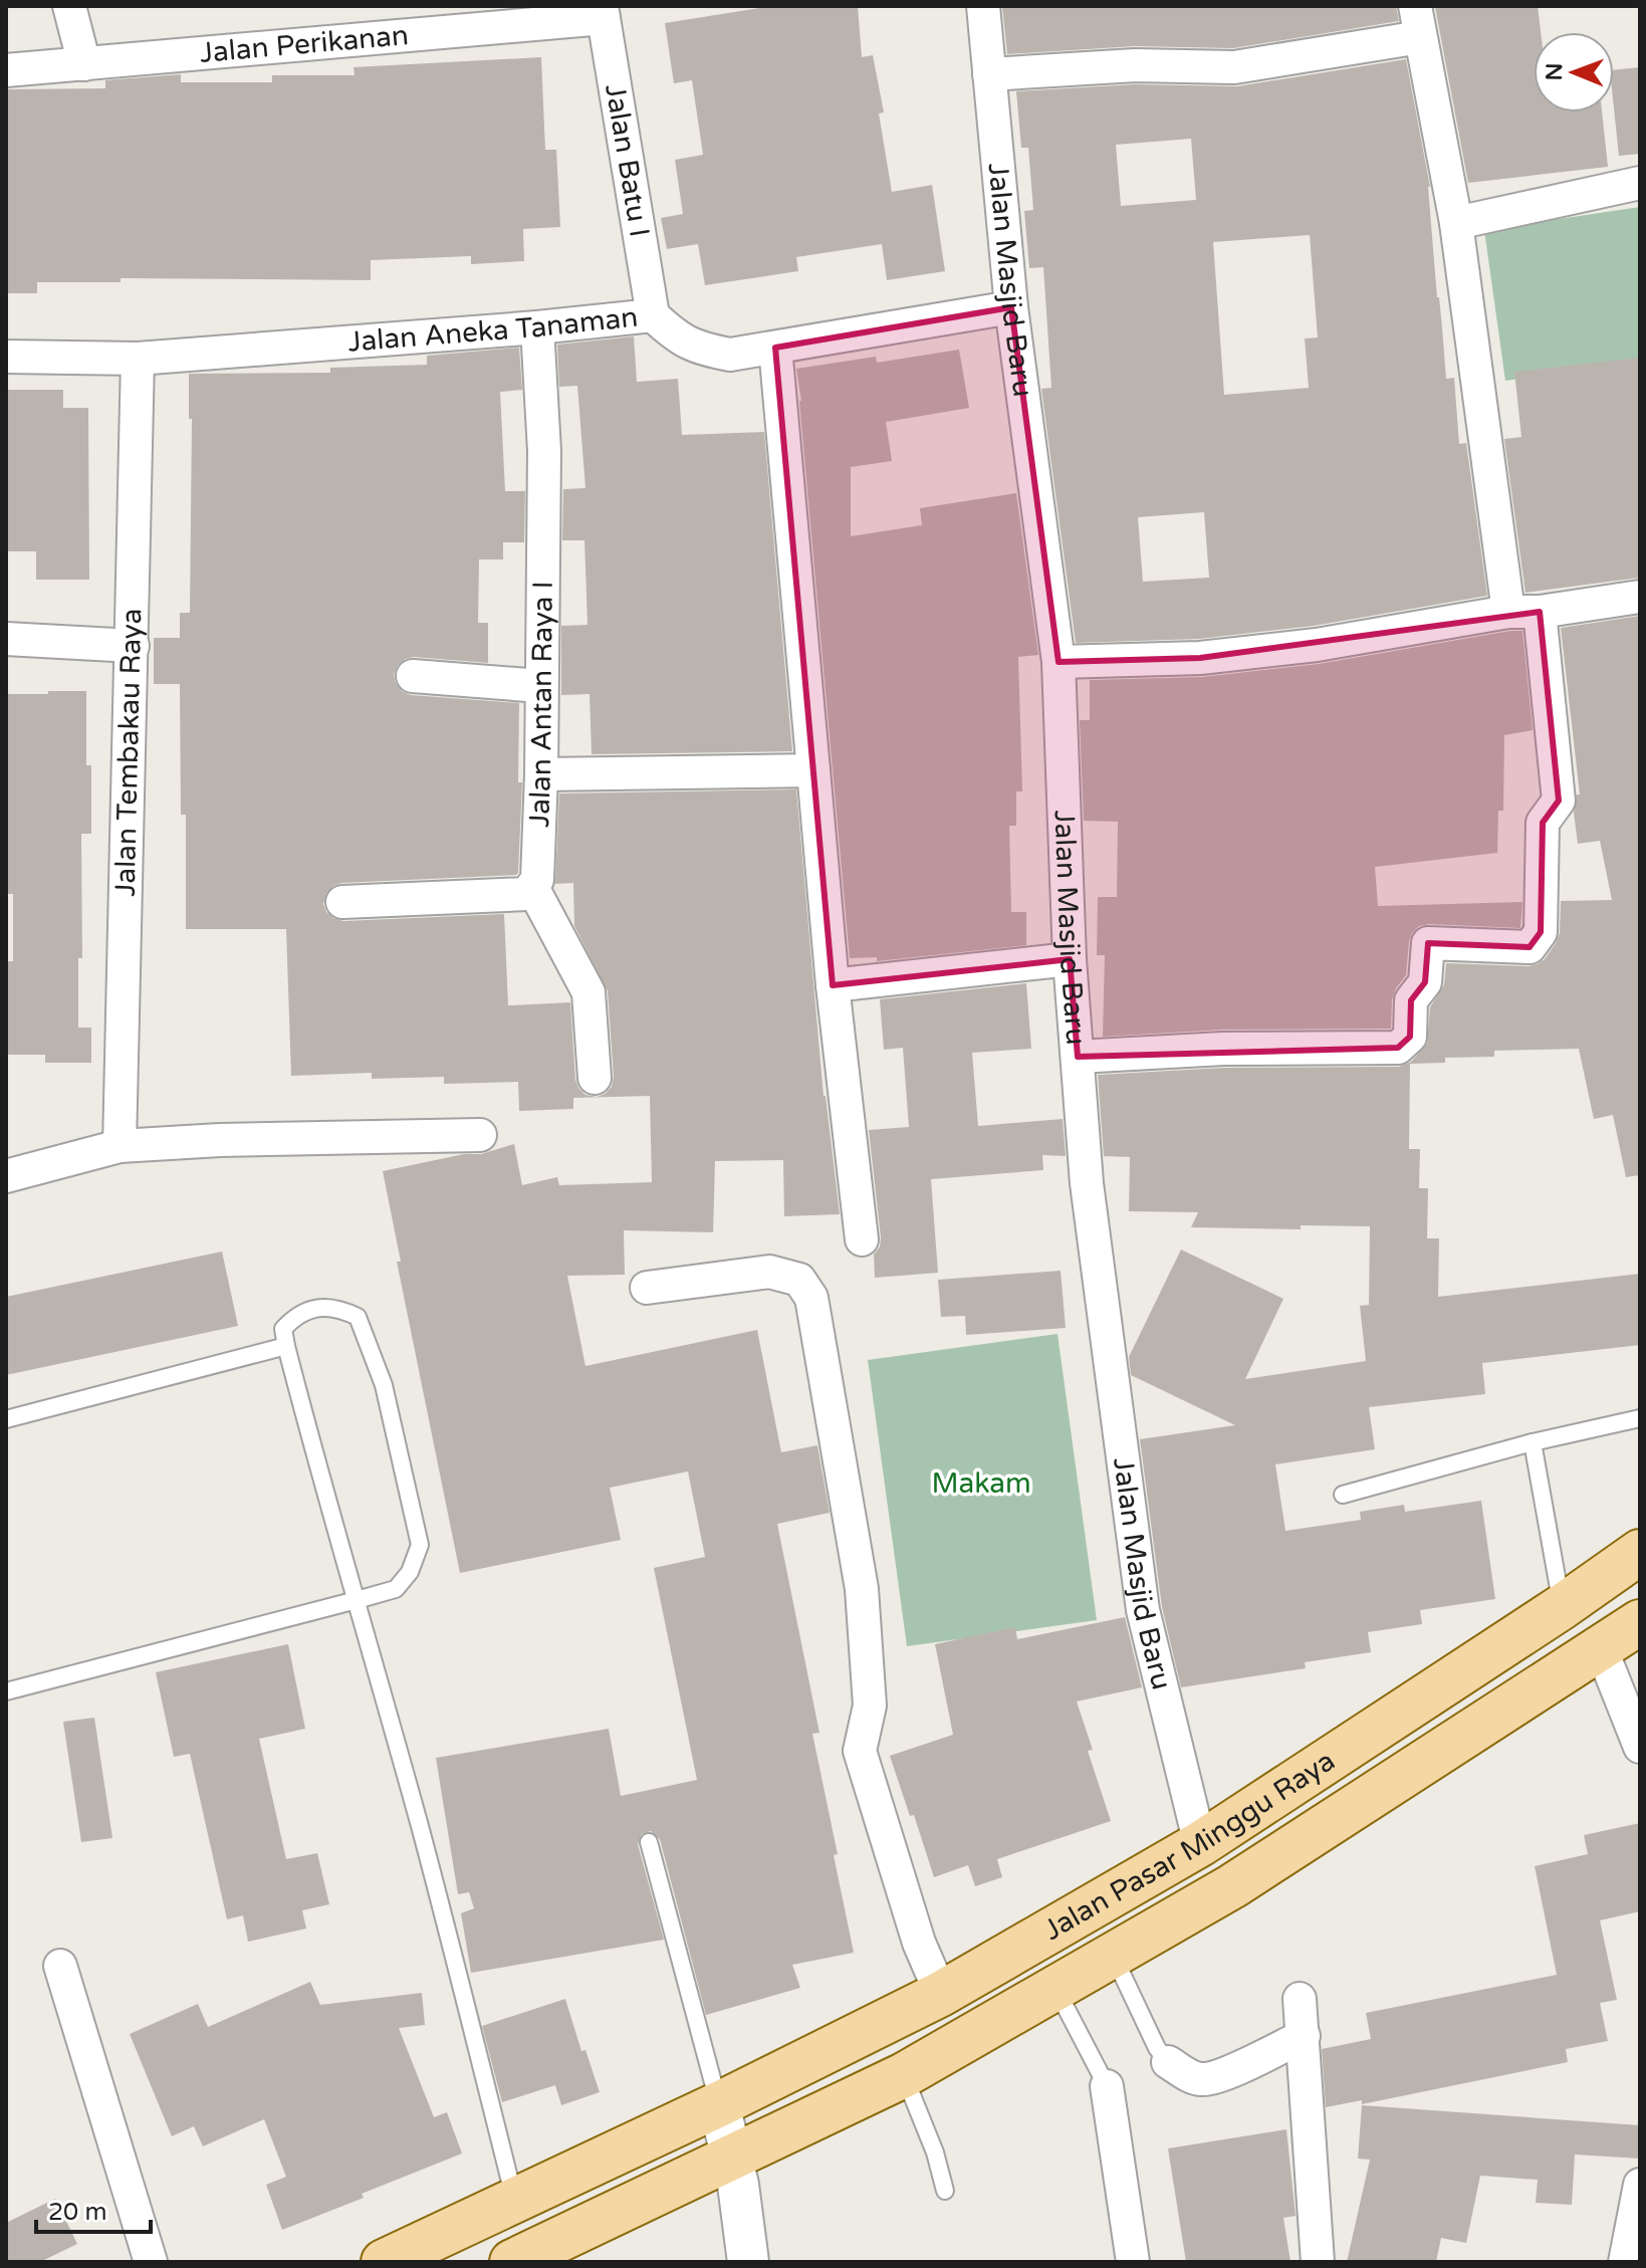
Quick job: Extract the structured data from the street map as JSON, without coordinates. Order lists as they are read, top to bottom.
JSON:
{
  "streets": {
    "main road": ["Jalan Pasar Minggu Raya"],
    "street": [
      "Jalan Perikanan",
      "Jalan Batu I",
      "Jalan Masjid Baru",
      "Jalan Aneka Tanaman",
      "Jalan Antan Raya I",
      "Jalan Tembakau Raya"
    ]
  },
  "crossings": [
    ["Jalan Perikanan", "Jalan Batu I"],
    ["Jalan Batu I", "Jalan Aneka Tanaman"],
    ["Jalan Masjid Baru", "Jalan Aneka Tanaman"],
    ["Jalan Masjid Baru", "Jalan Pasar Minggu Raya"],
    ["Jalan Aneka Tanaman", "Jalan Antan Raya I"],
    ["Jalan Aneka Tanaman", "Jalan Tembakau Raya"]
  ],
  "parks": ["Makam"],
  "scale_bar": "20 m",
  "north": "left"
}
